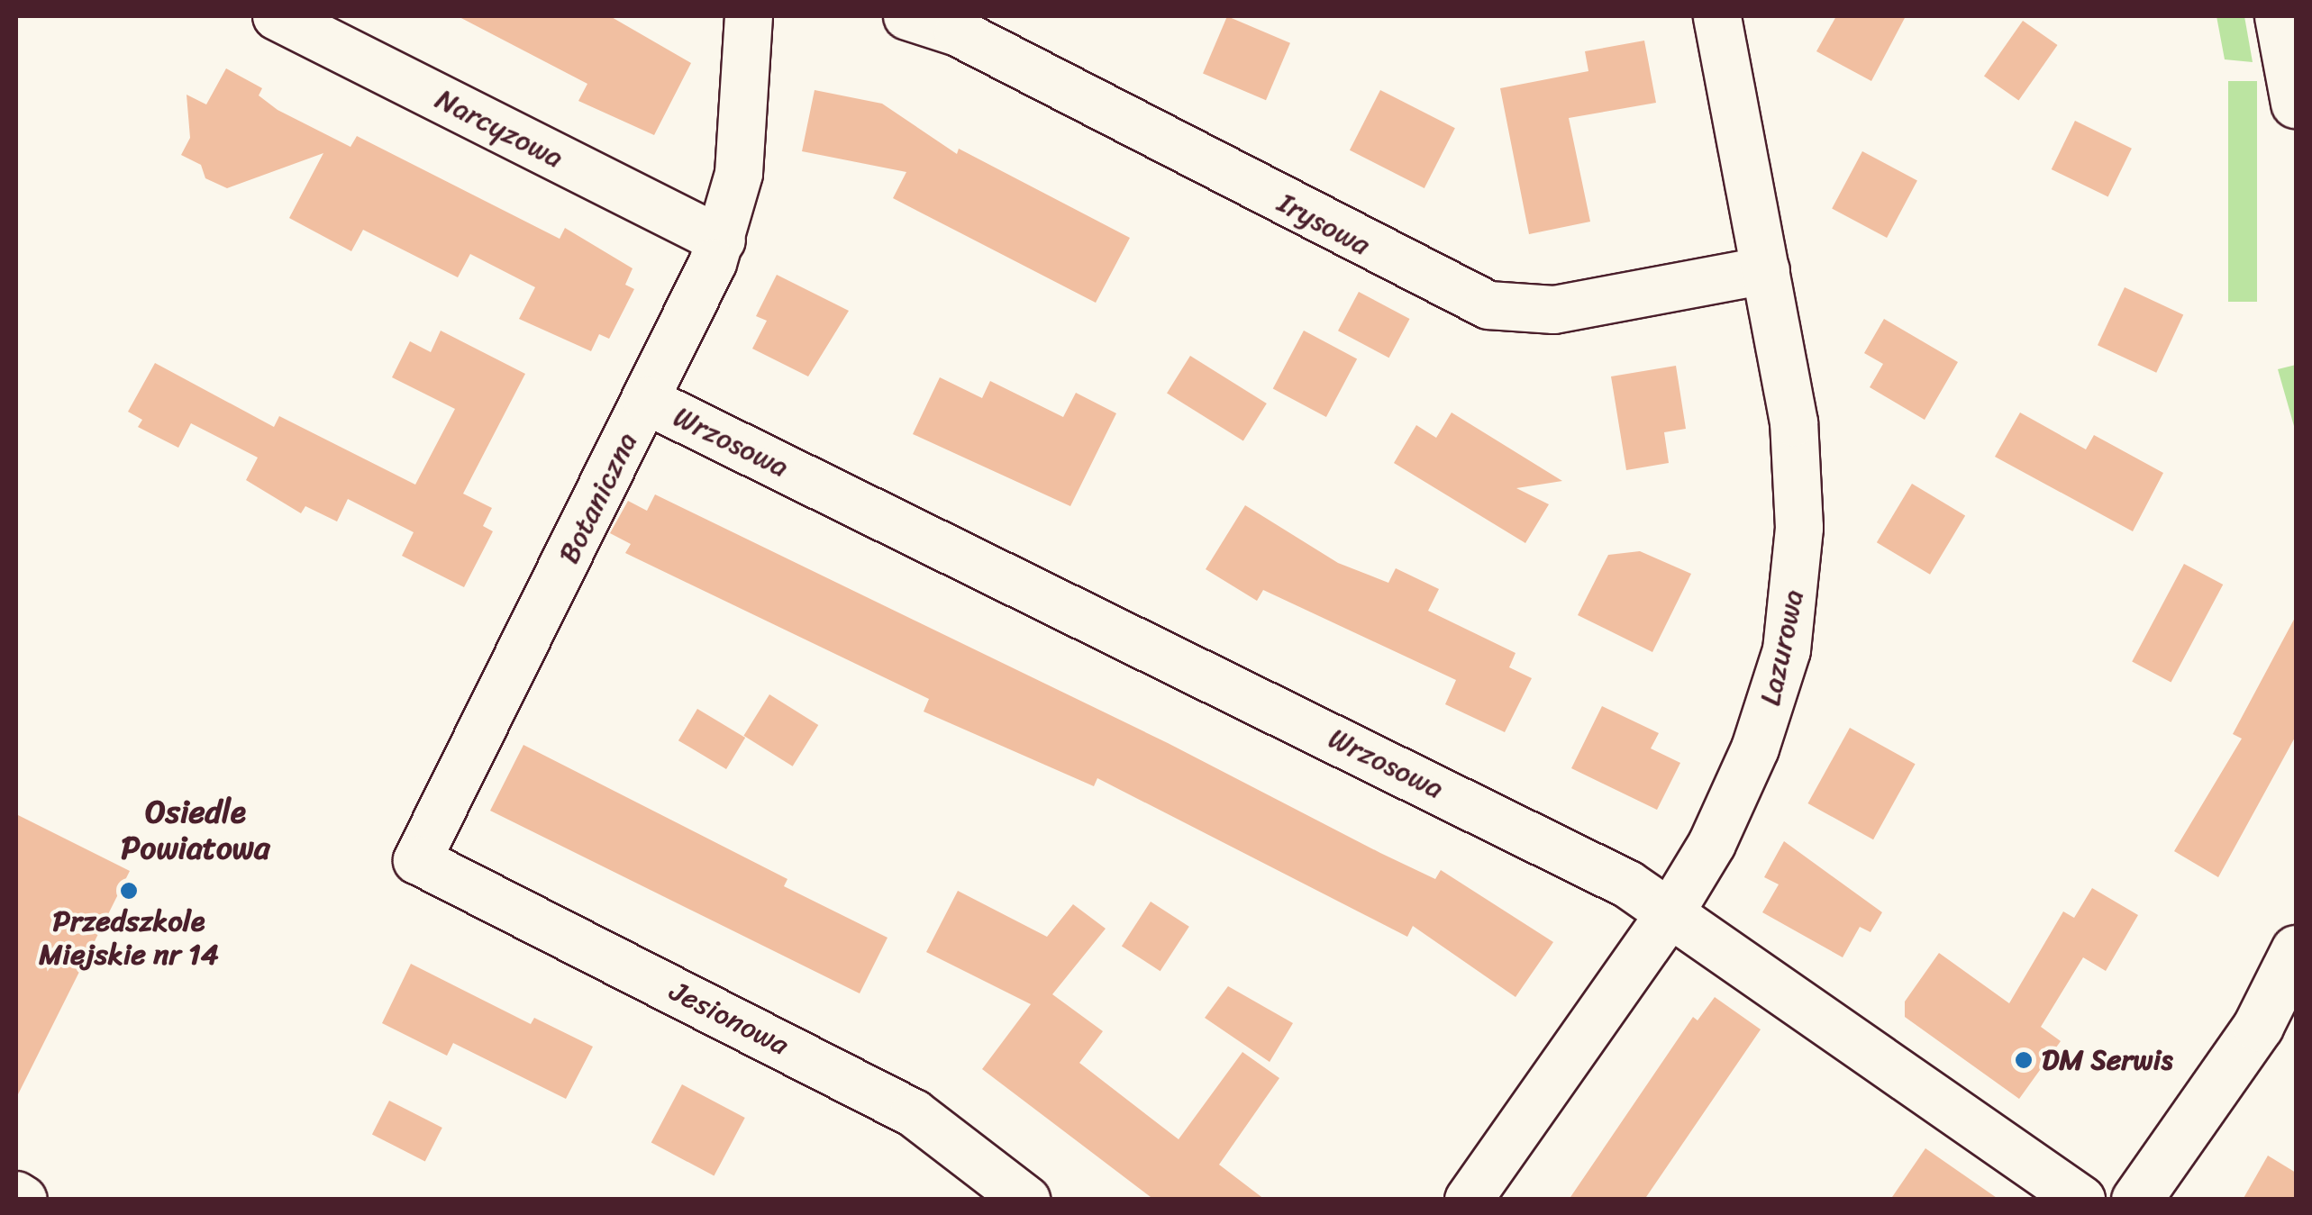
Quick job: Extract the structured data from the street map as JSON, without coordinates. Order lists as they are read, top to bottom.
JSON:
{
  "streets": {
    "street": [
      "Narcyzowa",
      "Irysowa",
      "Wrzosowa",
      "Botaniczna",
      "Lazurowa",
      "Jesionowa"
    ]
  },
  "crossings": [
    ["Narcyzowa", "Botaniczna"],
    ["Irysowa", "Lazurowa"],
    ["Wrzosowa", "Botaniczna"],
    ["Wrzosowa", "Lazurowa"],
    ["Botaniczna", "Jesionowa"]
  ],
  "districts": ["Osiedle Powiatowa"],
  "places": ["Przedszkole Miejskie nr 14", "DM Serwis"]
}
